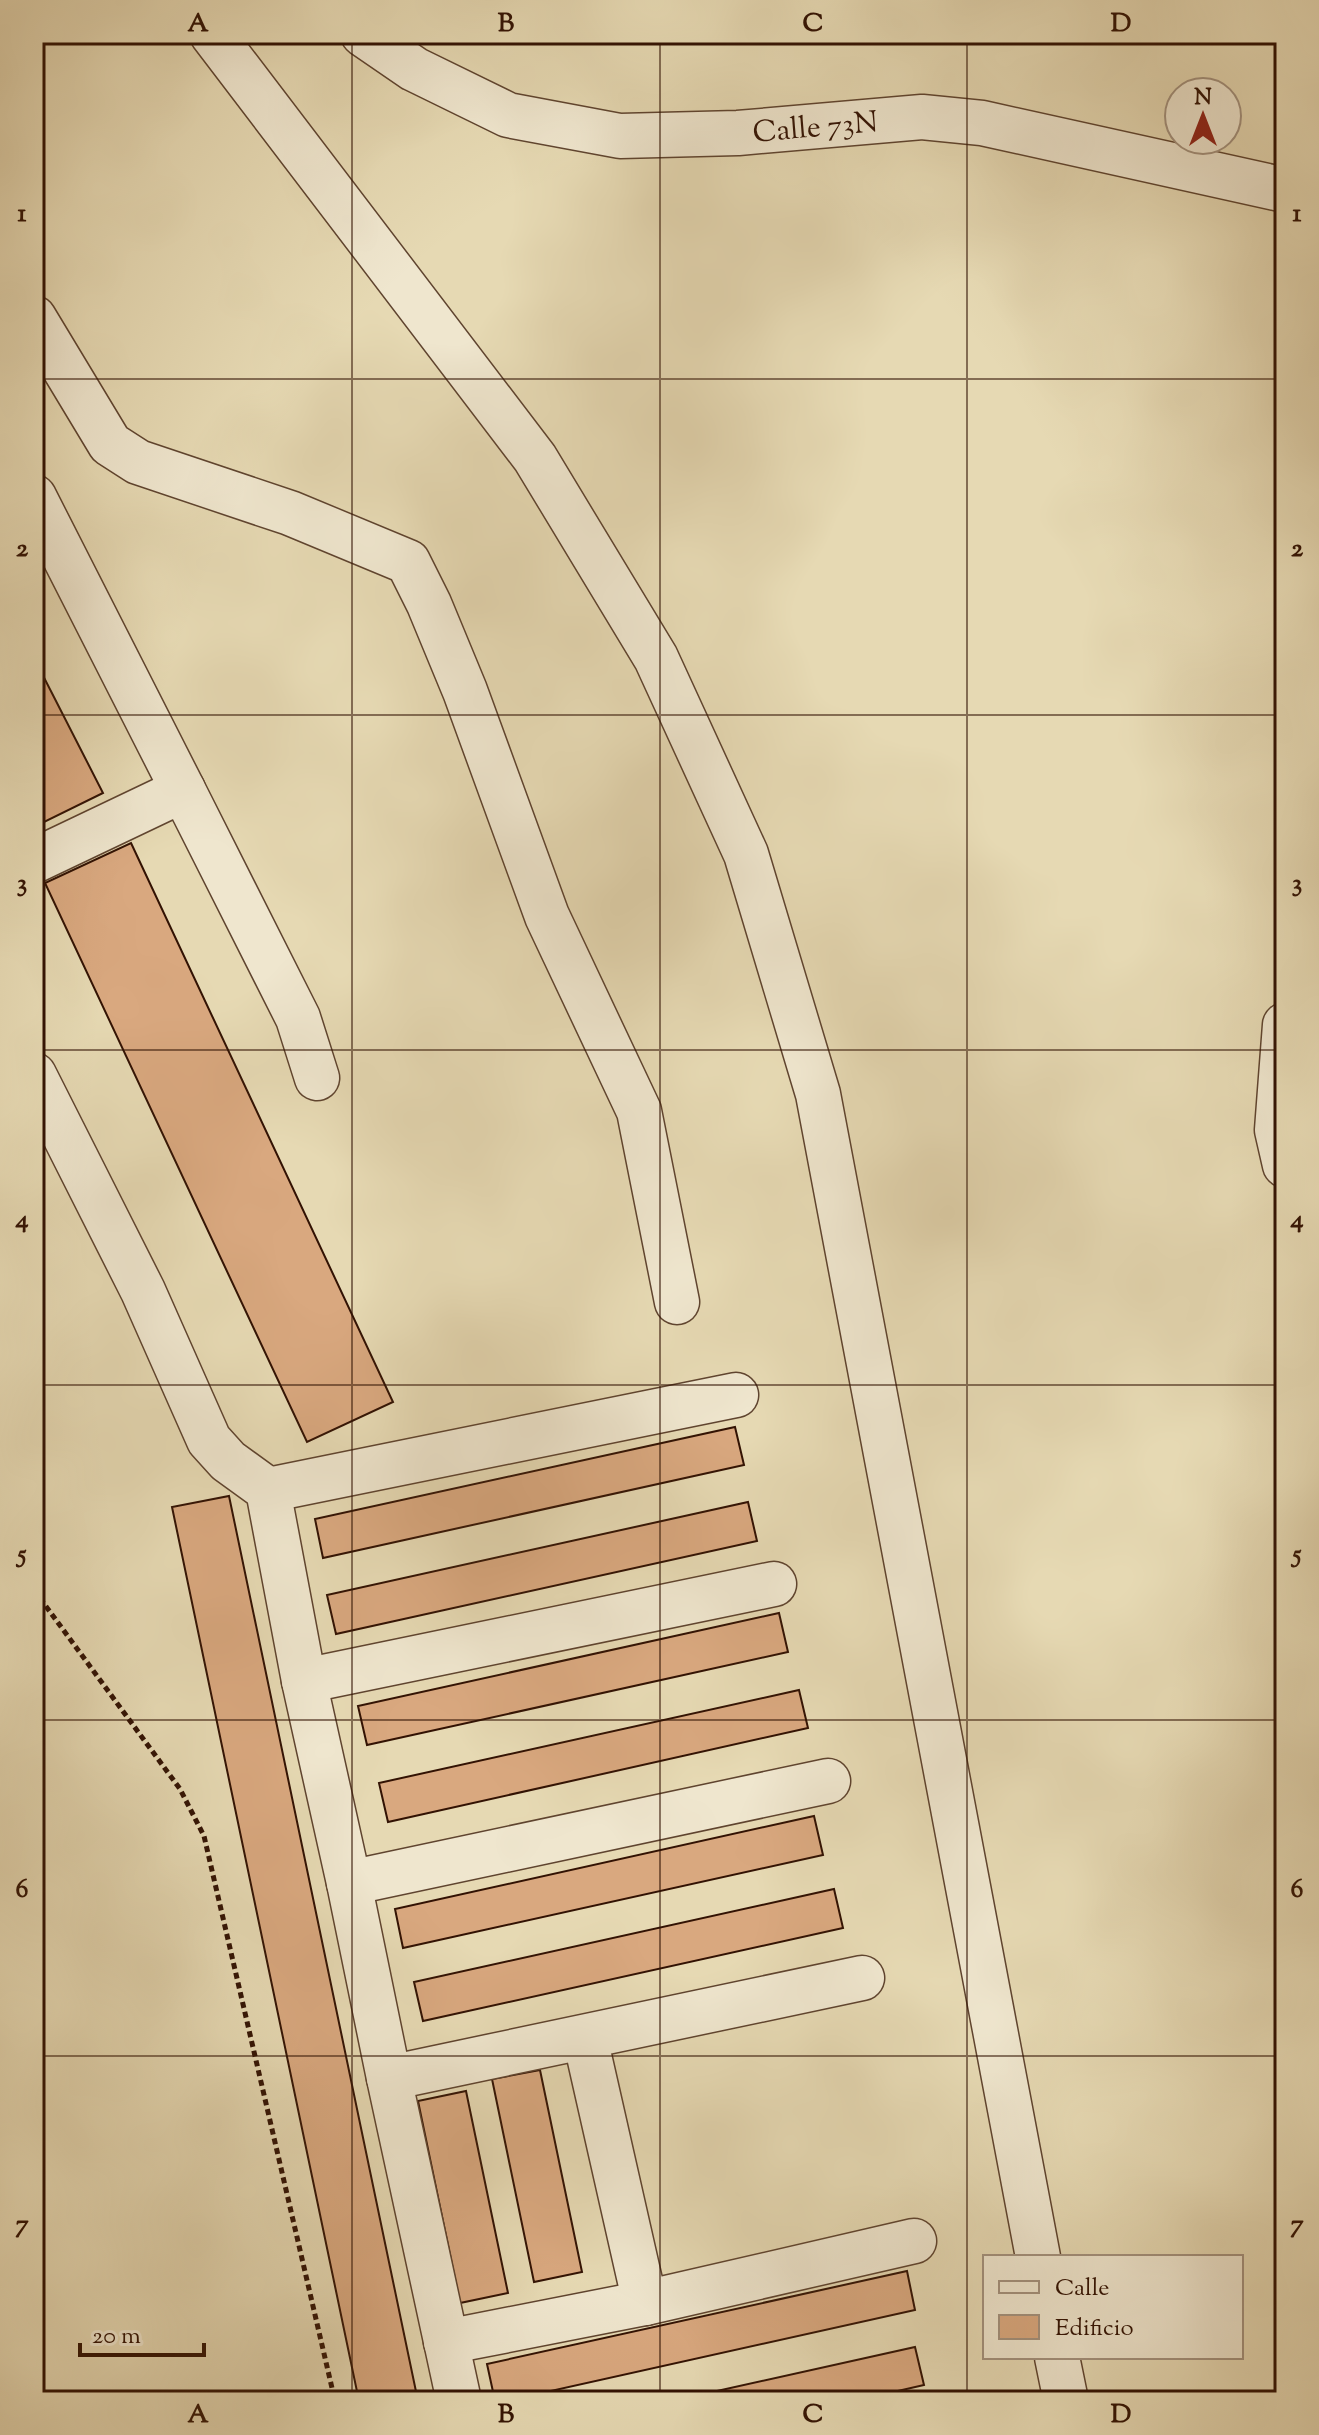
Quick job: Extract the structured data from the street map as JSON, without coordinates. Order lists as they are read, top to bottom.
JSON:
{
  "streets": {
    "street": ["Calle 73N"]
  },
  "legend": ["Calle", "Edificio"],
  "scale_bar": "20 m",
  "north": "top",
  "grid": {
    "columns": [
      "A",
      "B",
      "C",
      "D"
    ],
    "rows": [
      "1",
      "2",
      "3",
      "4",
      "5",
      "6",
      "7"
    ]
  }
}
